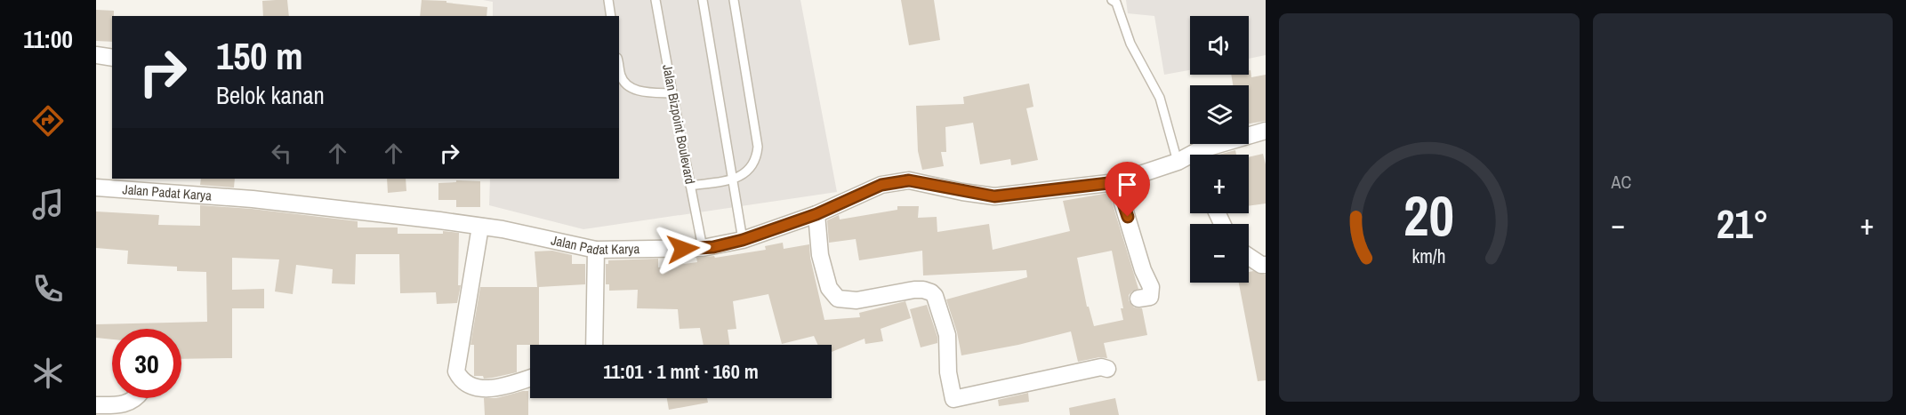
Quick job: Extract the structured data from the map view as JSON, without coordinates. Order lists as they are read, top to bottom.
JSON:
{
  "streets": {
    "street": ["Jalan Padat Karya"],
    "lane": ["Jalan Bizpoint Boulevard"]
  },
  "crossings": [
    ["Jalan Bizpoint Boulevard", "Jalan Padat Karya"]
  ],
  "page": {
    "tabs": "11:00",
    "tile": "AC",
    "map_buttons": ["+", "−"],
    "turn": ["150 m", "Belok kanan"],
    "heat": ["−", "21°", "+"],
    "limit": "30",
    "trip": "11:01 · 1 mnt · 160 m",
    "gauge": ["20", "km/h"]
  }
}
